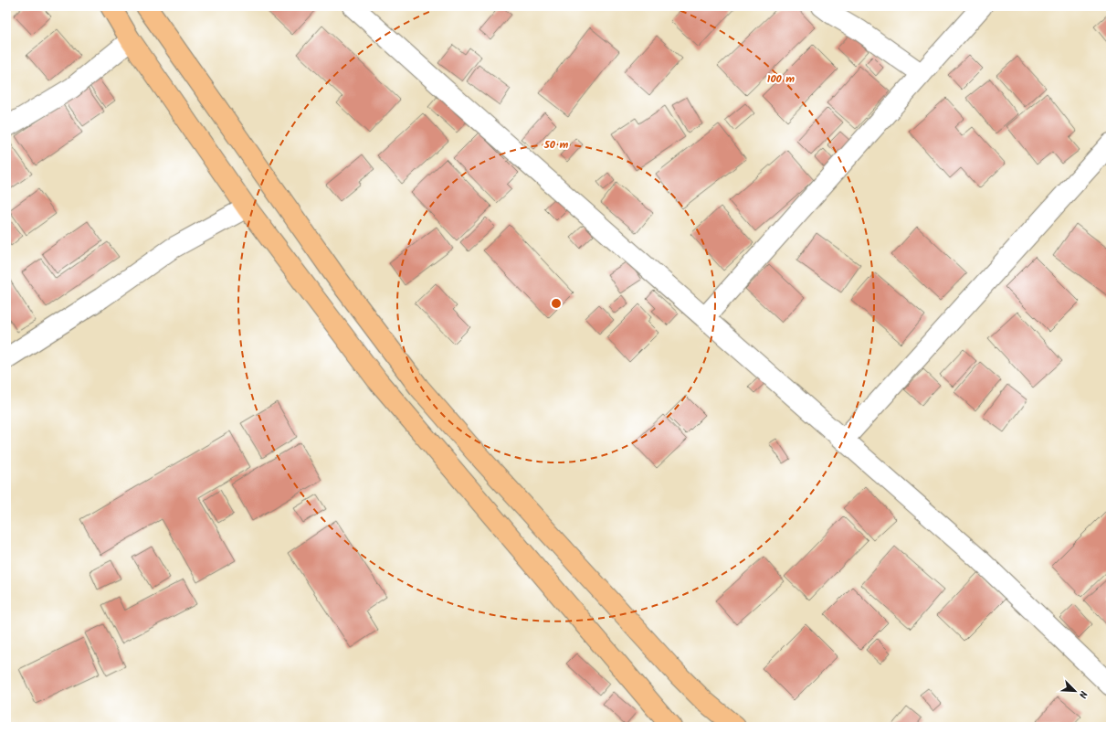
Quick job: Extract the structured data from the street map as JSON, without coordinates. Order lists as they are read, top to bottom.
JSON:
{
  "north": "bottom right",
  "rings": ["100 m", "50 m"]
}
